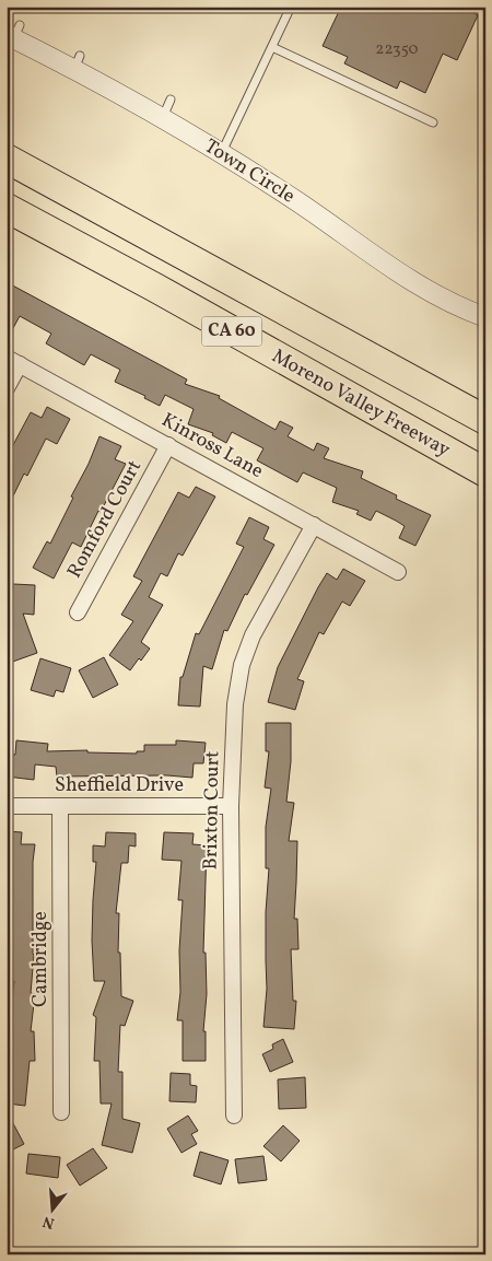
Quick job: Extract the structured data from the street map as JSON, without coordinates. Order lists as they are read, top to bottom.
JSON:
{
  "streets": {
    "highway": ["CA 60", "Moreno Valley Freeway"],
    "street": [
      "Town Circle",
      "Kinross Lane",
      "Romford Court",
      "Sheffield Drive",
      "Brixton Court",
      "Cambridge"
    ]
  },
  "crossings": [
    ["Kinross Lane", "Romford Court"],
    ["Kinross Lane", "Brixton Court"],
    ["Sheffield Drive", "Brixton Court"],
    ["Sheffield Drive", "Cambridge"]
  ],
  "house_numbers": ["22350"],
  "north": "bottom"
}
